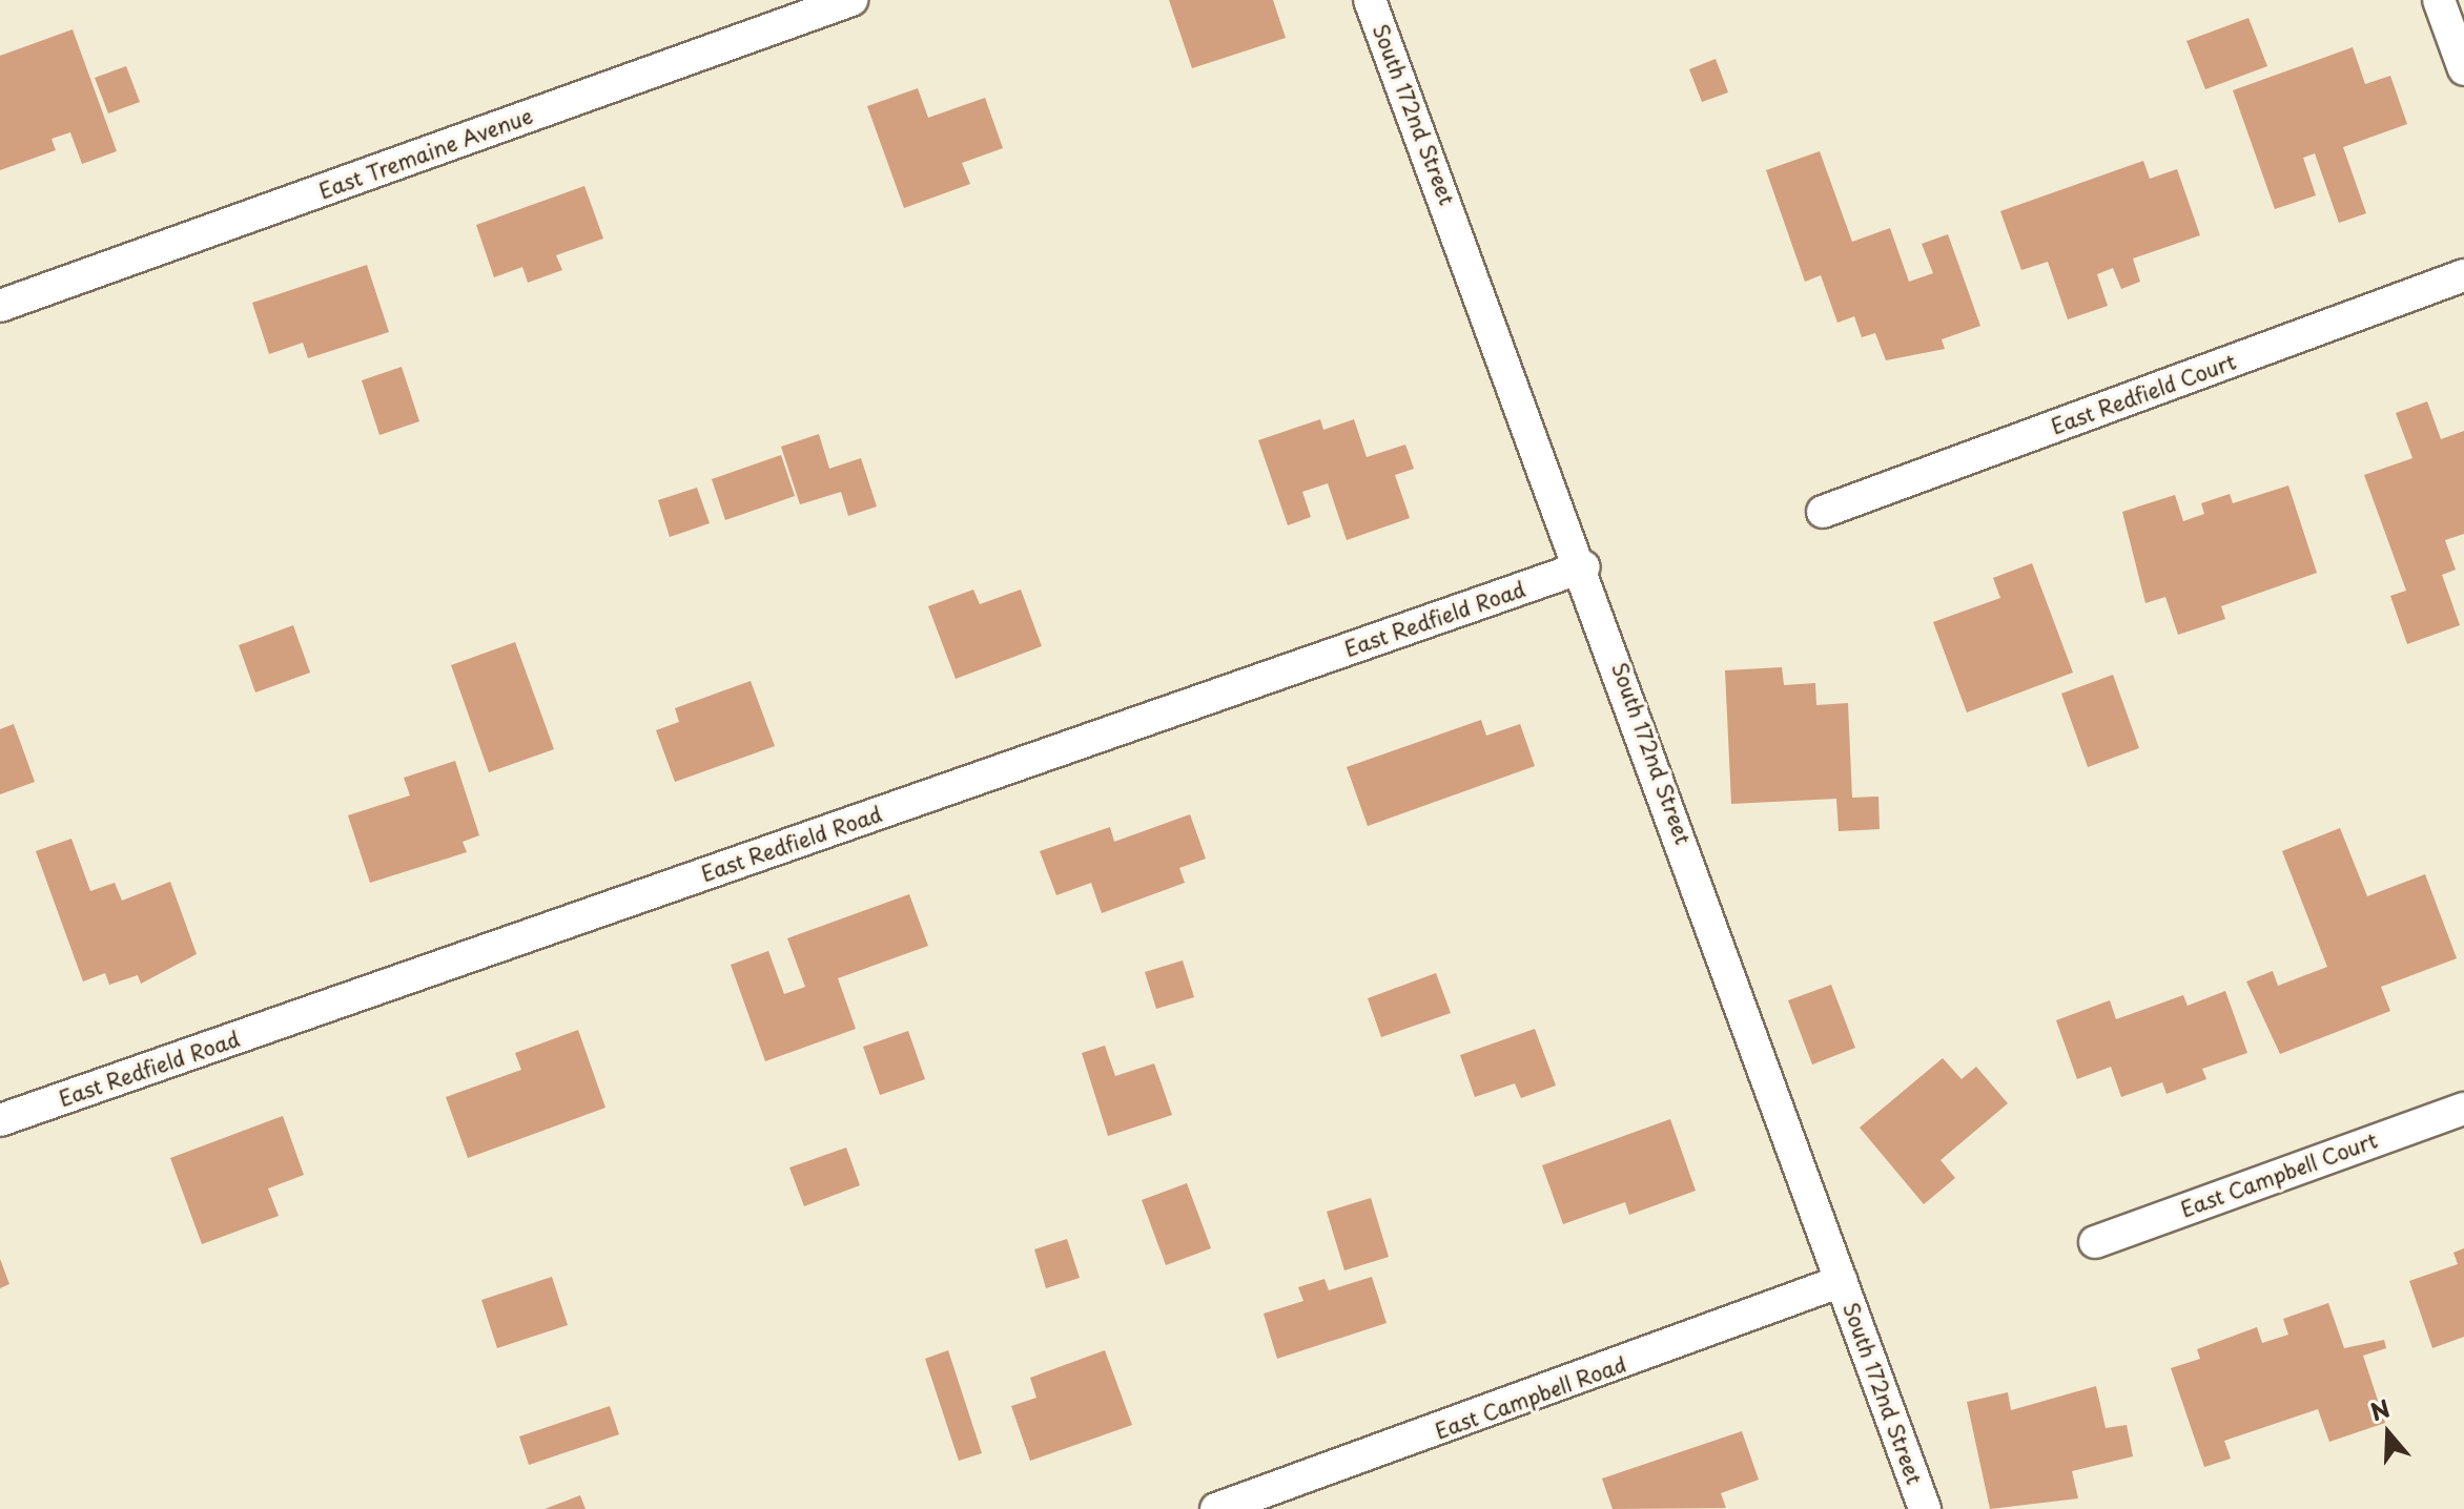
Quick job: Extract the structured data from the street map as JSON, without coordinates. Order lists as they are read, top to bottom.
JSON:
{
  "streets": {
    "street": [
      "South 172nd Street",
      "East Tremaine Avenue",
      "East Redfield Court",
      "East Redfield Road",
      "East Campbell Court",
      "East Campbell Road"
    ]
  },
  "crossings": [
    ["South 172nd Street", "East Redfield Road"],
    ["South 172nd Street", "East Campbell Road"]
  ],
  "north": "top"
}
